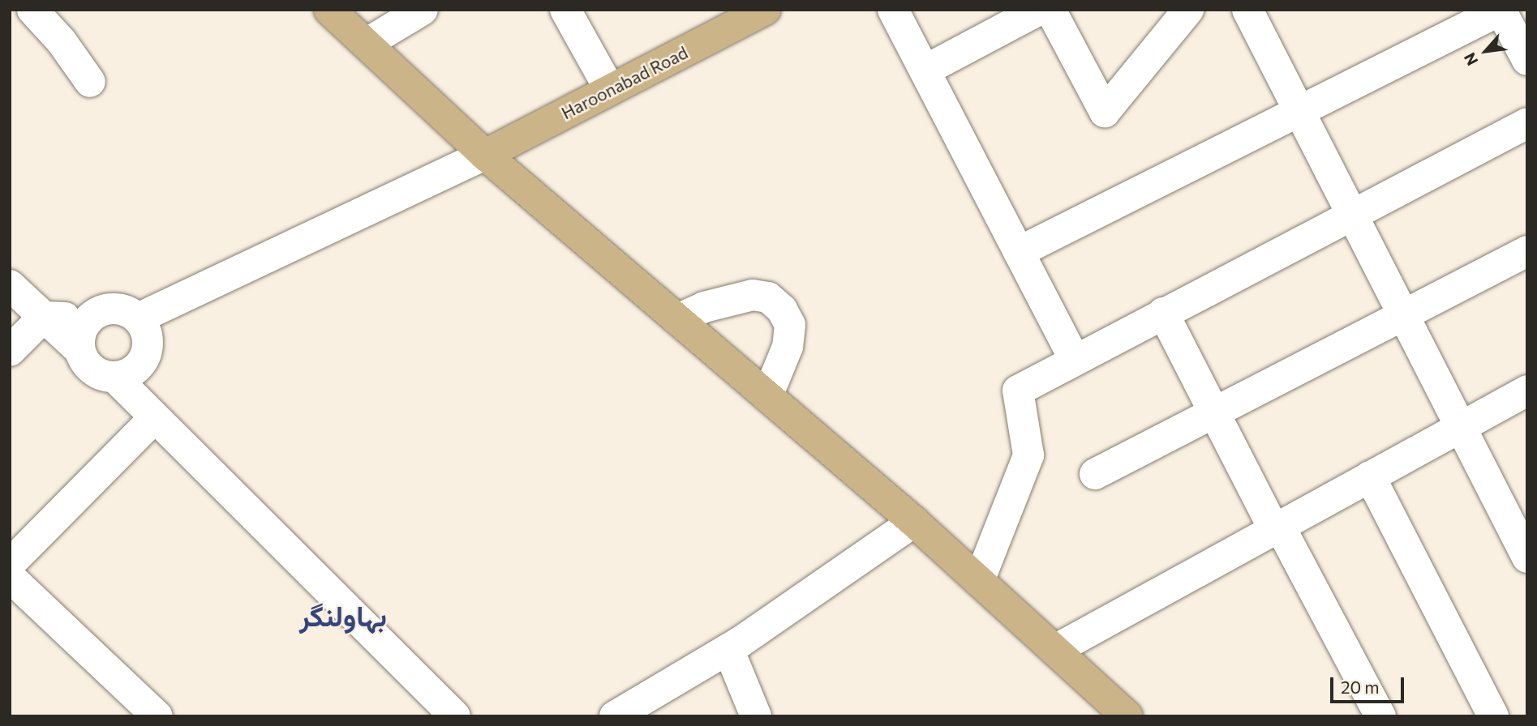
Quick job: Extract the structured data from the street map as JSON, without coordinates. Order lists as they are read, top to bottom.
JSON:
{
  "streets": {
    "main road": ["Haroonabad Road"]
  },
  "districts": ["بہاولنگر"],
  "scale_bar": "20 m",
  "north": "bottom left"
}
